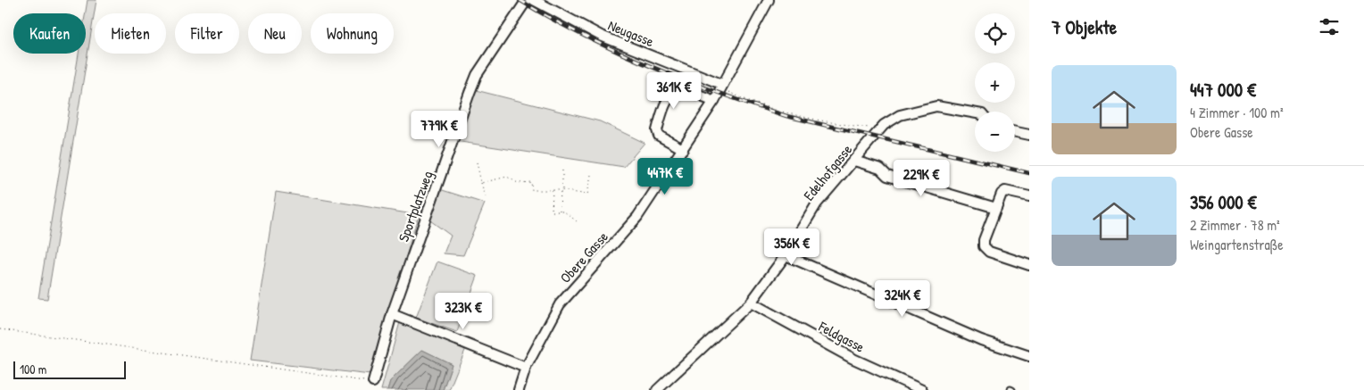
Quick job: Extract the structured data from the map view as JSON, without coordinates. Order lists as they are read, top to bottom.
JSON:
{
  "streets": {
    "street": [
      "Neugasse",
      "Edelhofgasse",
      "Sportplatzweg",
      "Obere Gasse",
      "Feldgasse"
    ]
  },
  "crossings": [
    ["Neugasse", "Obere Gasse"],
    ["Edelhofgasse", "Feldgasse"]
  ],
  "scale_bar": "100 m",
  "page": {
    "heading": "7 Objekte",
    "map_buttons": ["+", "−"],
    "chip": [
      "Kaufen",
      "Mieten",
      "Filter",
      "Neu",
      "Wohnung"
    ],
    "list": [
      {
        "name": "447 000 €",
        "note": "4 Zimmer · 100 m² · Obere Gasse"
      },
      {
        "name": "356 000 €",
        "note": "2 Zimmer · 78 m² · Weingartenstraße"
      }
    ],
    "price": [
      "361K €",
      "779K €",
      "447K €",
      "229K €",
      "356K €",
      "324K €",
      "323K €"
    ],
    "scale": "100 m"
  }
}
